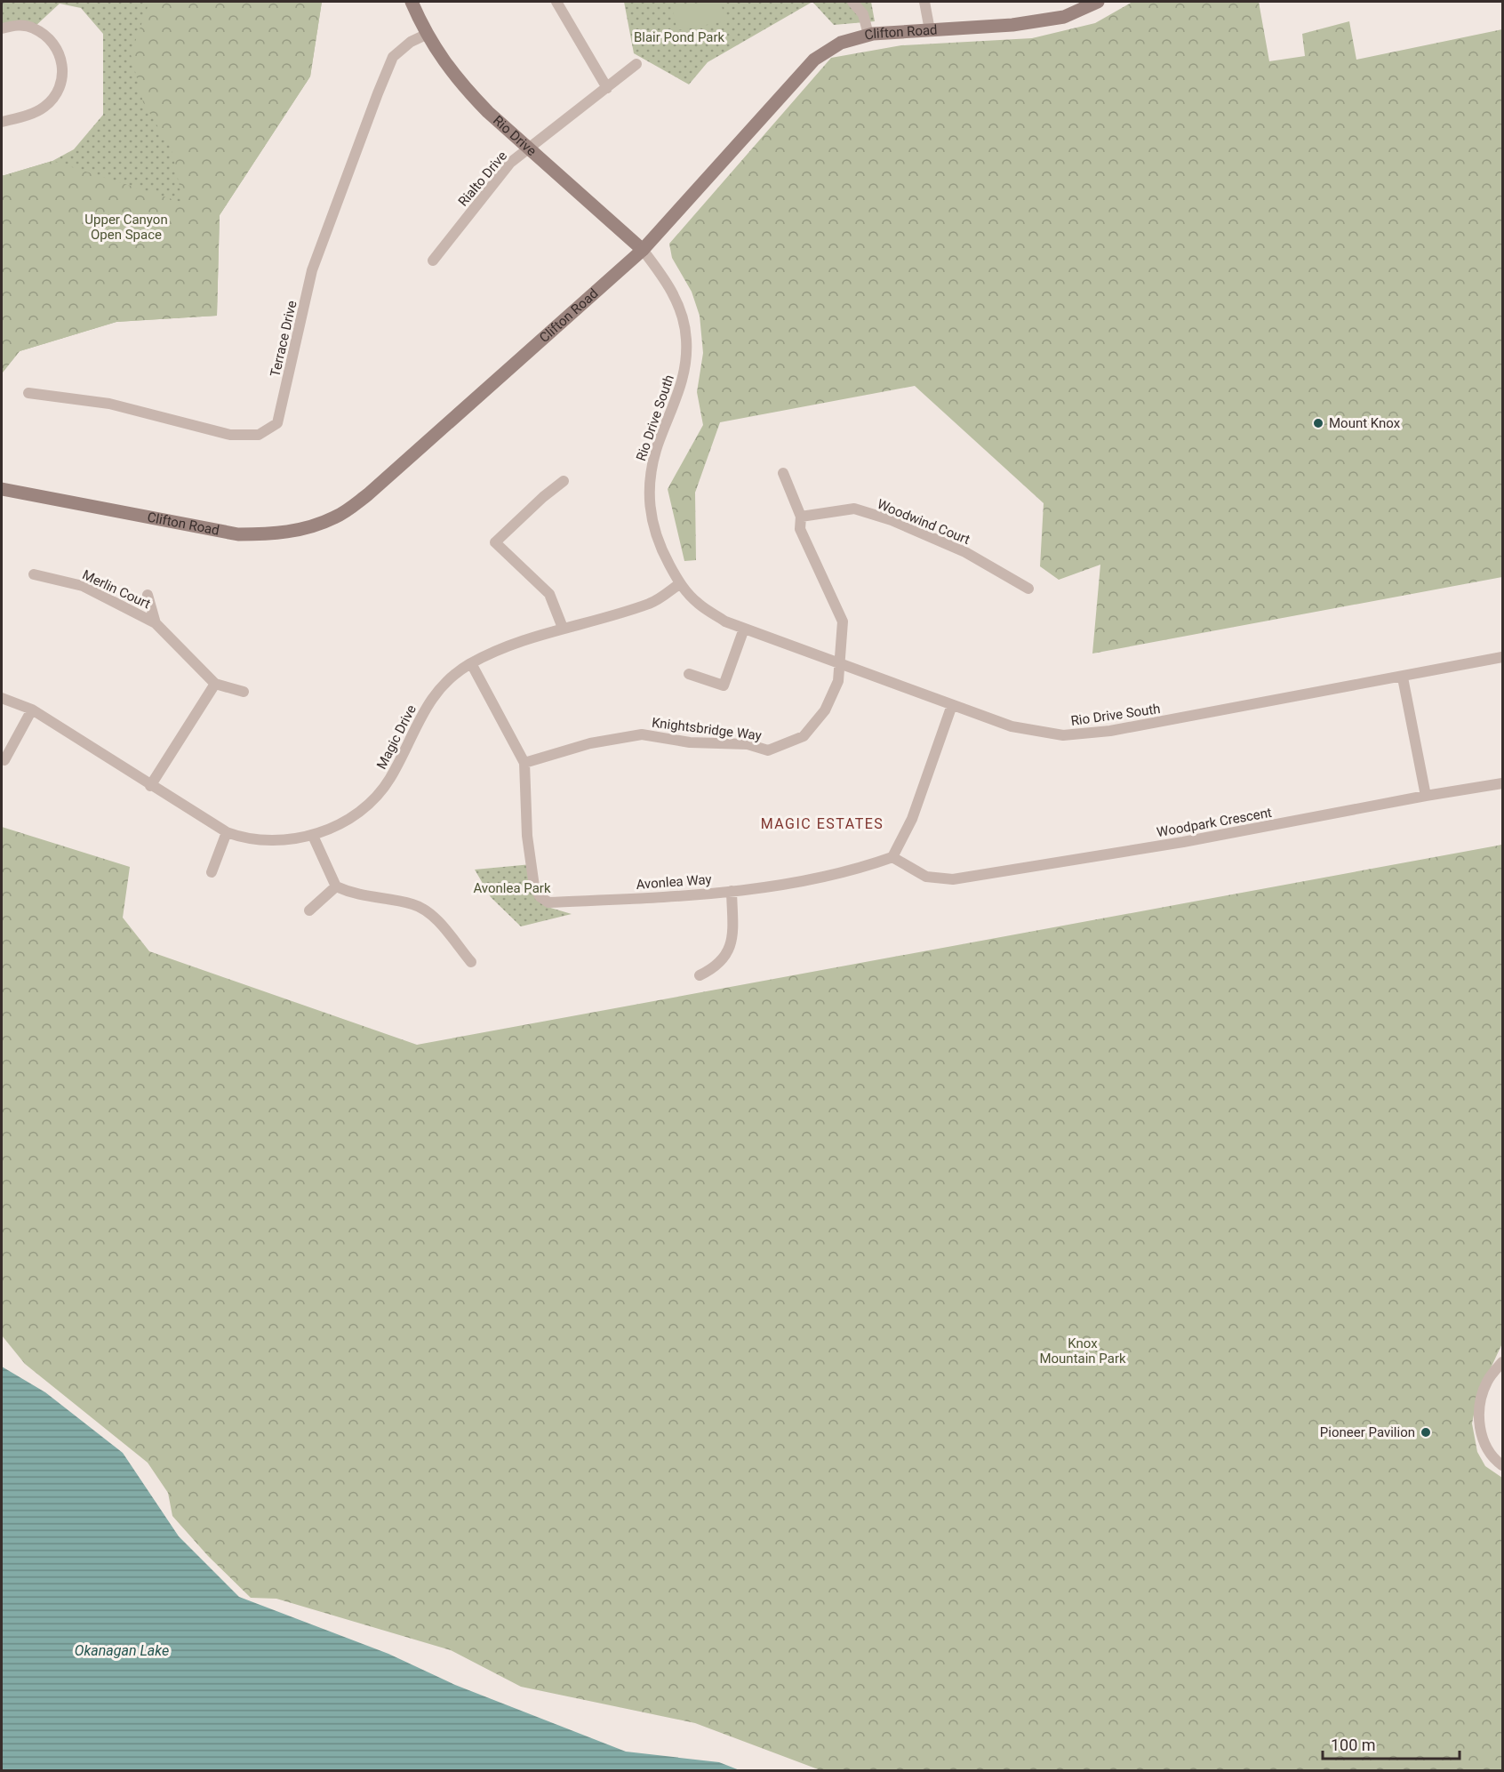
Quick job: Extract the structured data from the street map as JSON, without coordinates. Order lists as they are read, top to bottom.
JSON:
{
  "streets": {
    "street": [
      "Clifton Road",
      "Rio Drive",
      "Rialto Drive",
      "Terrace Drive",
      "Rio Drive South",
      "Woodwind Court",
      "Merlin Court",
      "Knightsbridge Way",
      "Magic Drive",
      "Woodpark Crescent",
      "Avonlea Way"
    ]
  },
  "crossings": [
    ["Clifton Road", "Rio Drive"],
    ["Clifton Road", "Rio Drive South"],
    ["Rio Drive", "Rialto Drive"],
    ["Rio Drive", "Terrace Drive"],
    ["Rio Drive", "Rio Drive South"],
    ["Rio Drive South", "Knightsbridge Way"],
    ["Rio Drive South", "Magic Drive"],
    ["Woodwind Court", "Knightsbridge Way"],
    ["Knightsbridge Way", "Avonlea Way"],
    ["Magic Drive", "Avonlea Way"],
    ["Woodpark Crescent", "Avonlea Way"]
  ],
  "districts": ["MAGIC ESTATES"],
  "water": ["Okanagan Lake"],
  "parks": [
    "Blair Pond Park",
    "Upper Canyon Open Space",
    "Avonlea Park",
    "Knox Mountain Park"
  ],
  "places": ["Mount Knox", "Pioneer Pavilion"],
  "scale_bar": "100 m"
}
